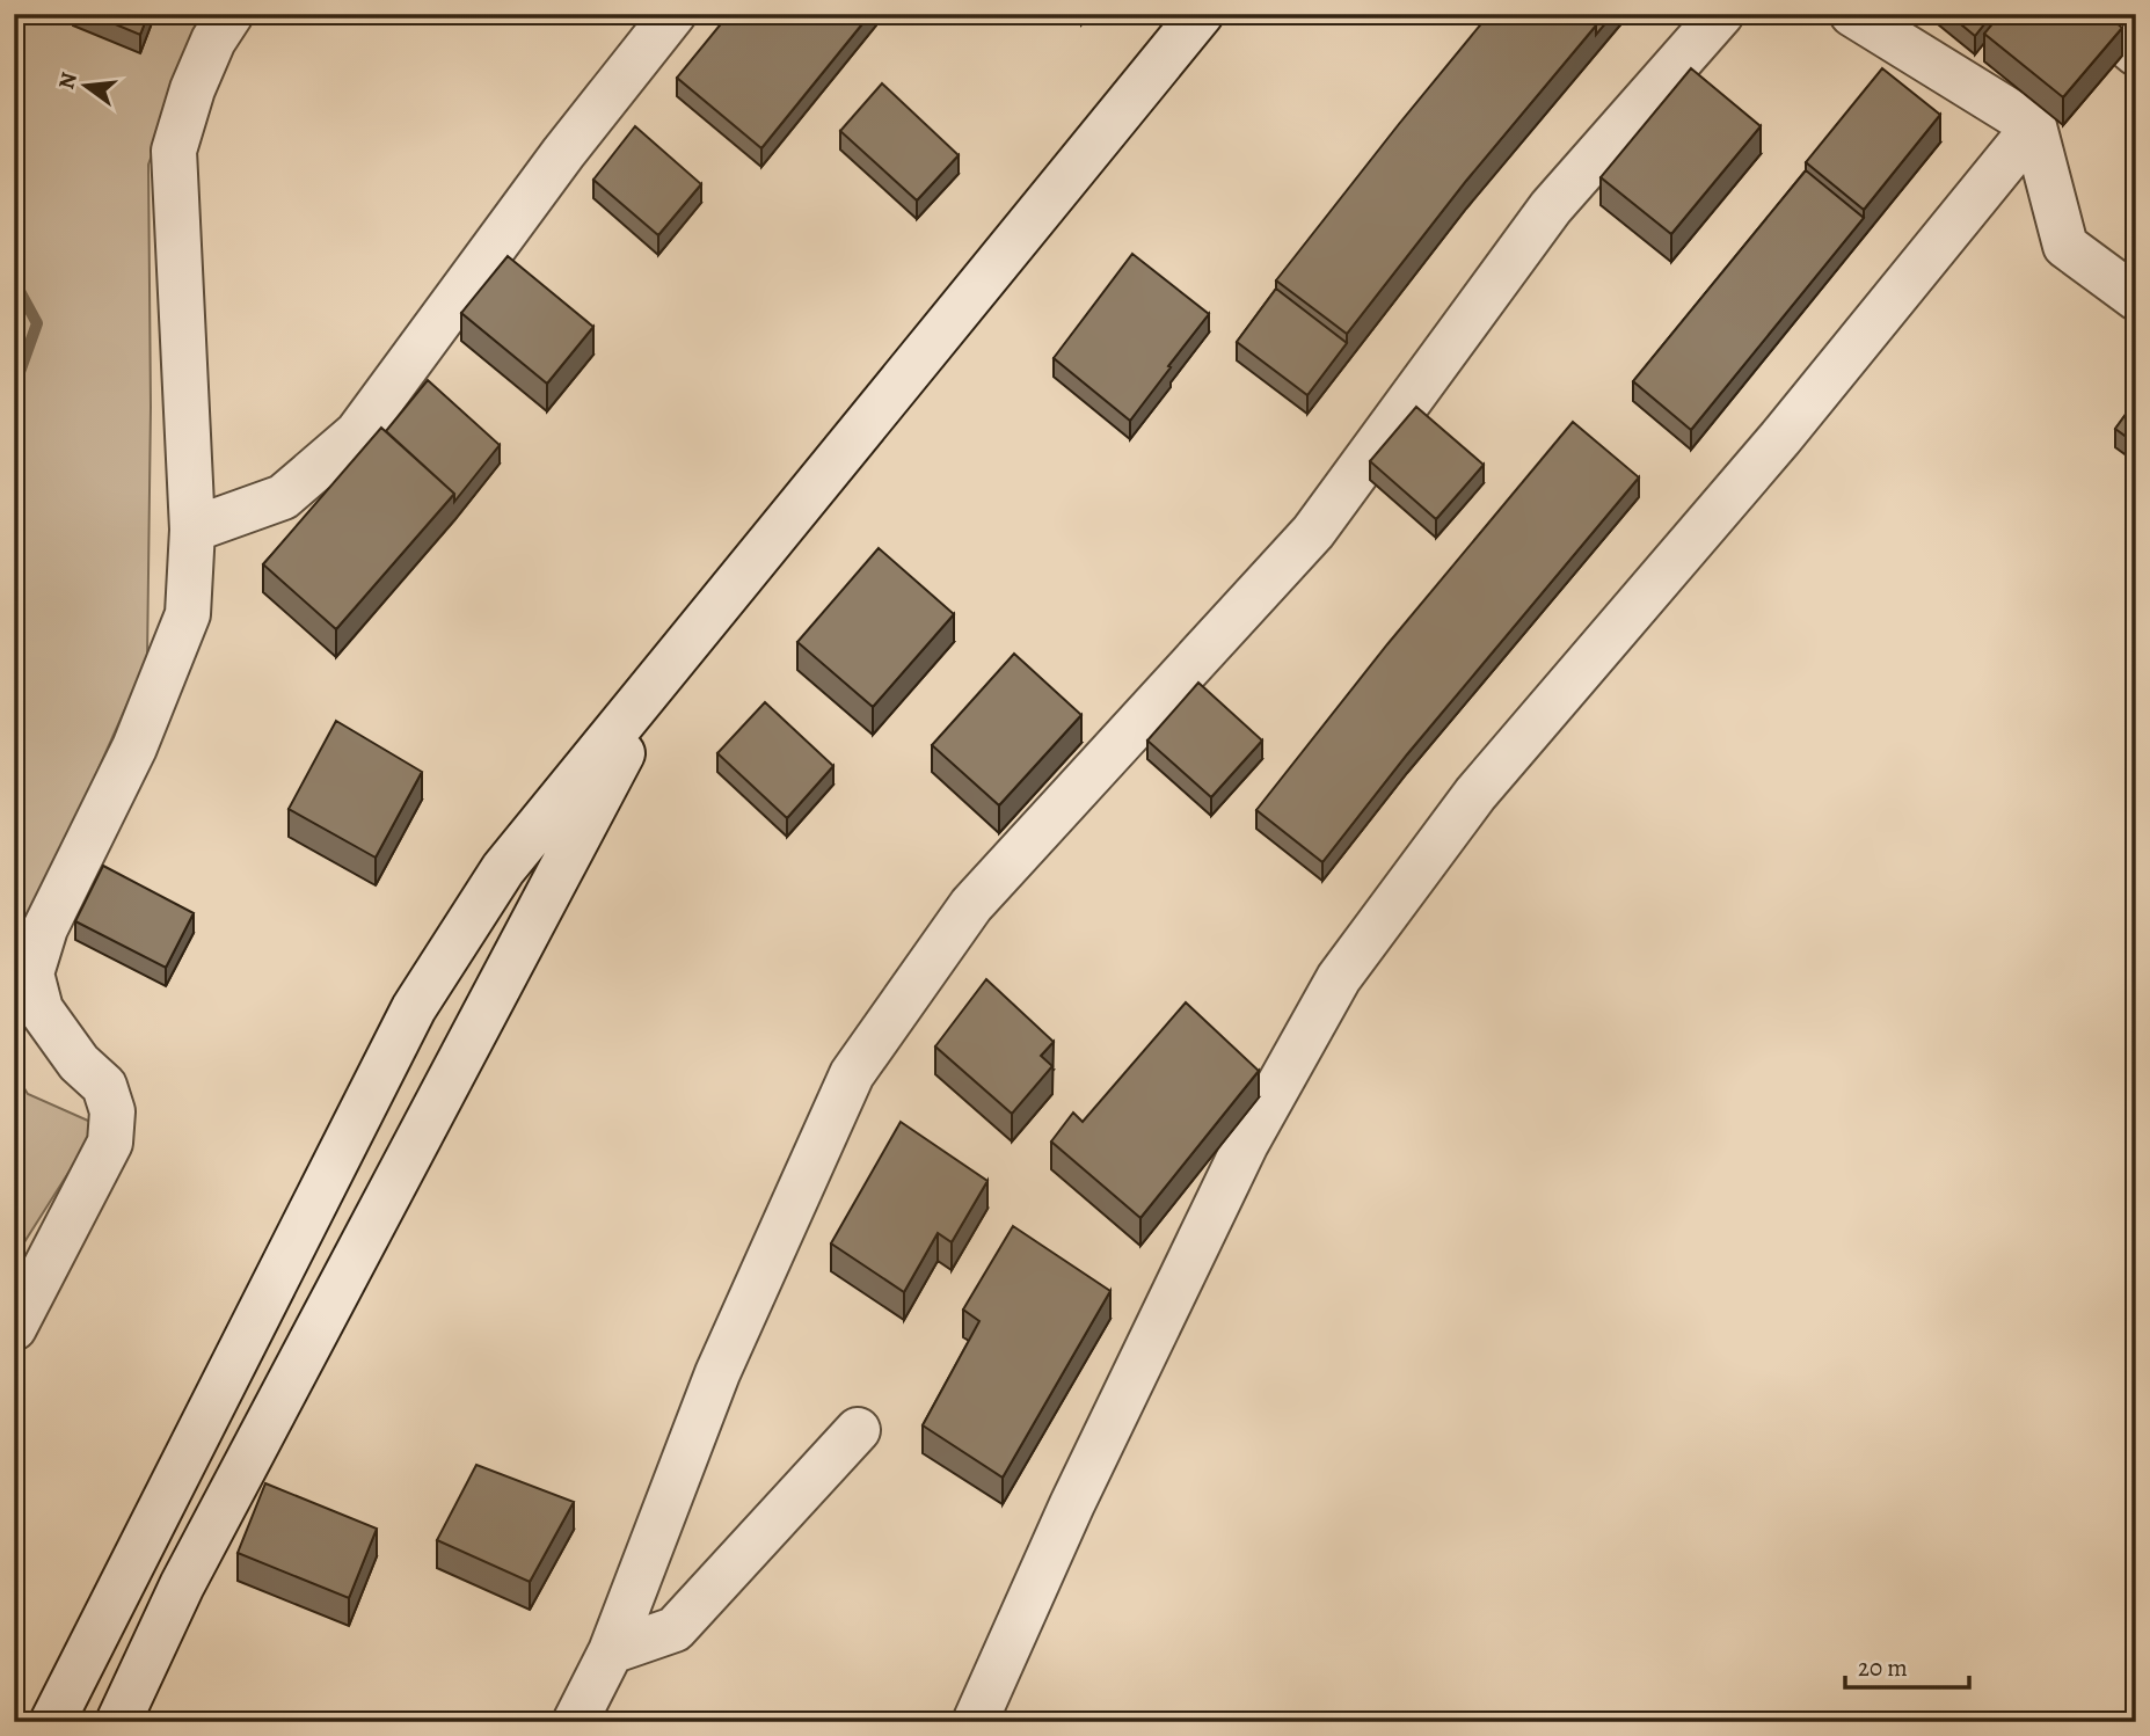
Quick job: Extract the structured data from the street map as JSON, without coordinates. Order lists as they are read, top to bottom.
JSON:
{
  "scale_bar": "20 m",
  "north": "left"
}
